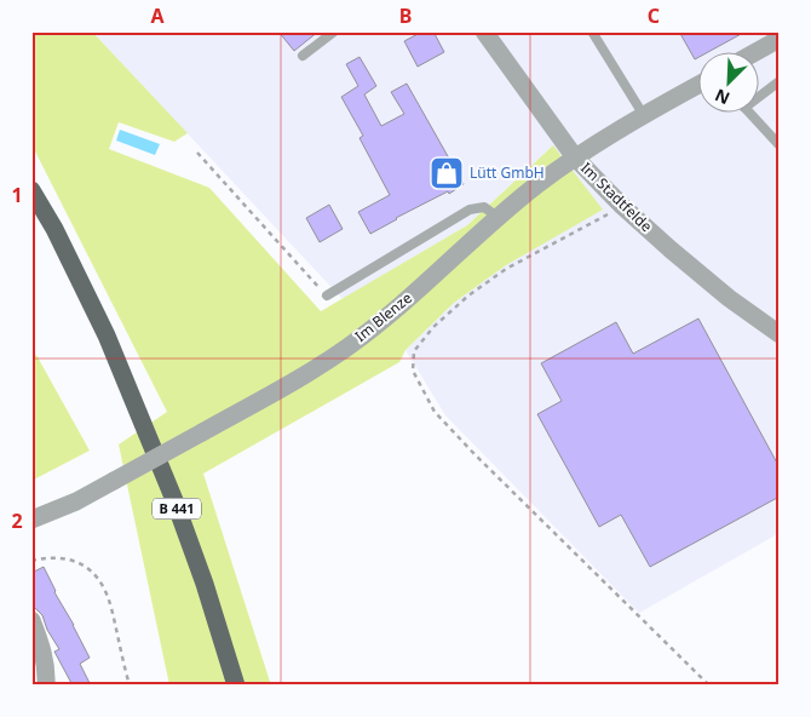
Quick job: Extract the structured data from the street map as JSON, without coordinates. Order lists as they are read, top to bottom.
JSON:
{
  "streets": {
    "main road": ["B 441"],
    "street": ["Im Stadtfelde", "Im Blenze"]
  },
  "crossings": [
    ["Im Stadtfelde", "Im Blenze"]
  ],
  "places": {
    "shop": ["Lütt GmbH"]
  },
  "north": "bottom left",
  "grid": {
    "columns": ["A", "B", "C"],
    "rows": ["1", "2"]
  }
}
